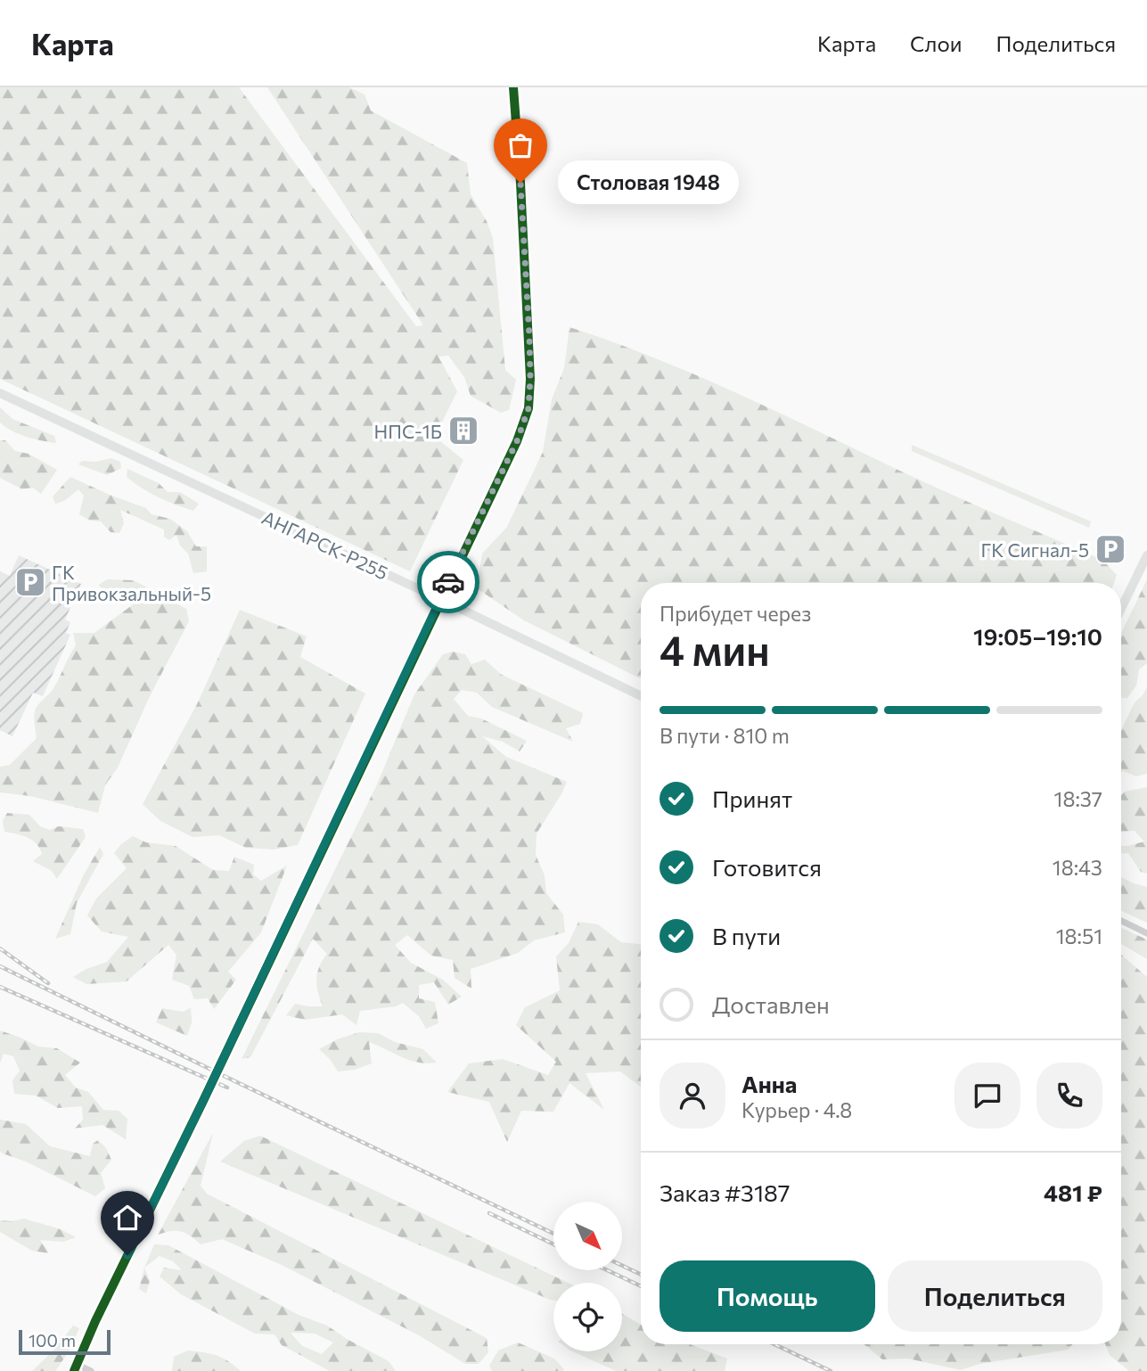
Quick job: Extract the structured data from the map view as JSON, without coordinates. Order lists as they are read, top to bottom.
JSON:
{
  "streets": {
    "main road": ["АНГАРСК-Р255"]
  },
  "places": {
    "other": ["Столовая 1948"],
    "building": ["НПС-1Б"],
    "parking": ["ГК Сигнал-5", "ГК Привокзальный-5"]
  },
  "scale_bar": "100 m",
  "north": "bottom right",
  "page": {
    "header": "Карта",
    "nav": ["Карта", "Слои", "Поделиться"],
    "bubble": "Столовая 1948",
    "heading": ["4 мин", "Прибудет через", "19:05–19:10"],
    "panel": [
      "Анна",
      "Курьер · 4.8",
      "Заказ #3187",
      "481 ₽"
    ],
    "bar": "В пути · 810 m",
    "list": [
      ["Принят", "18:37"],
      ["Готовится", "18:43"],
      ["В пути", "18:51"],
      "Доставлен"
    ],
    "buttons": ["Помощь", "Поделиться"],
    "scale": "100 m"
  }
}
